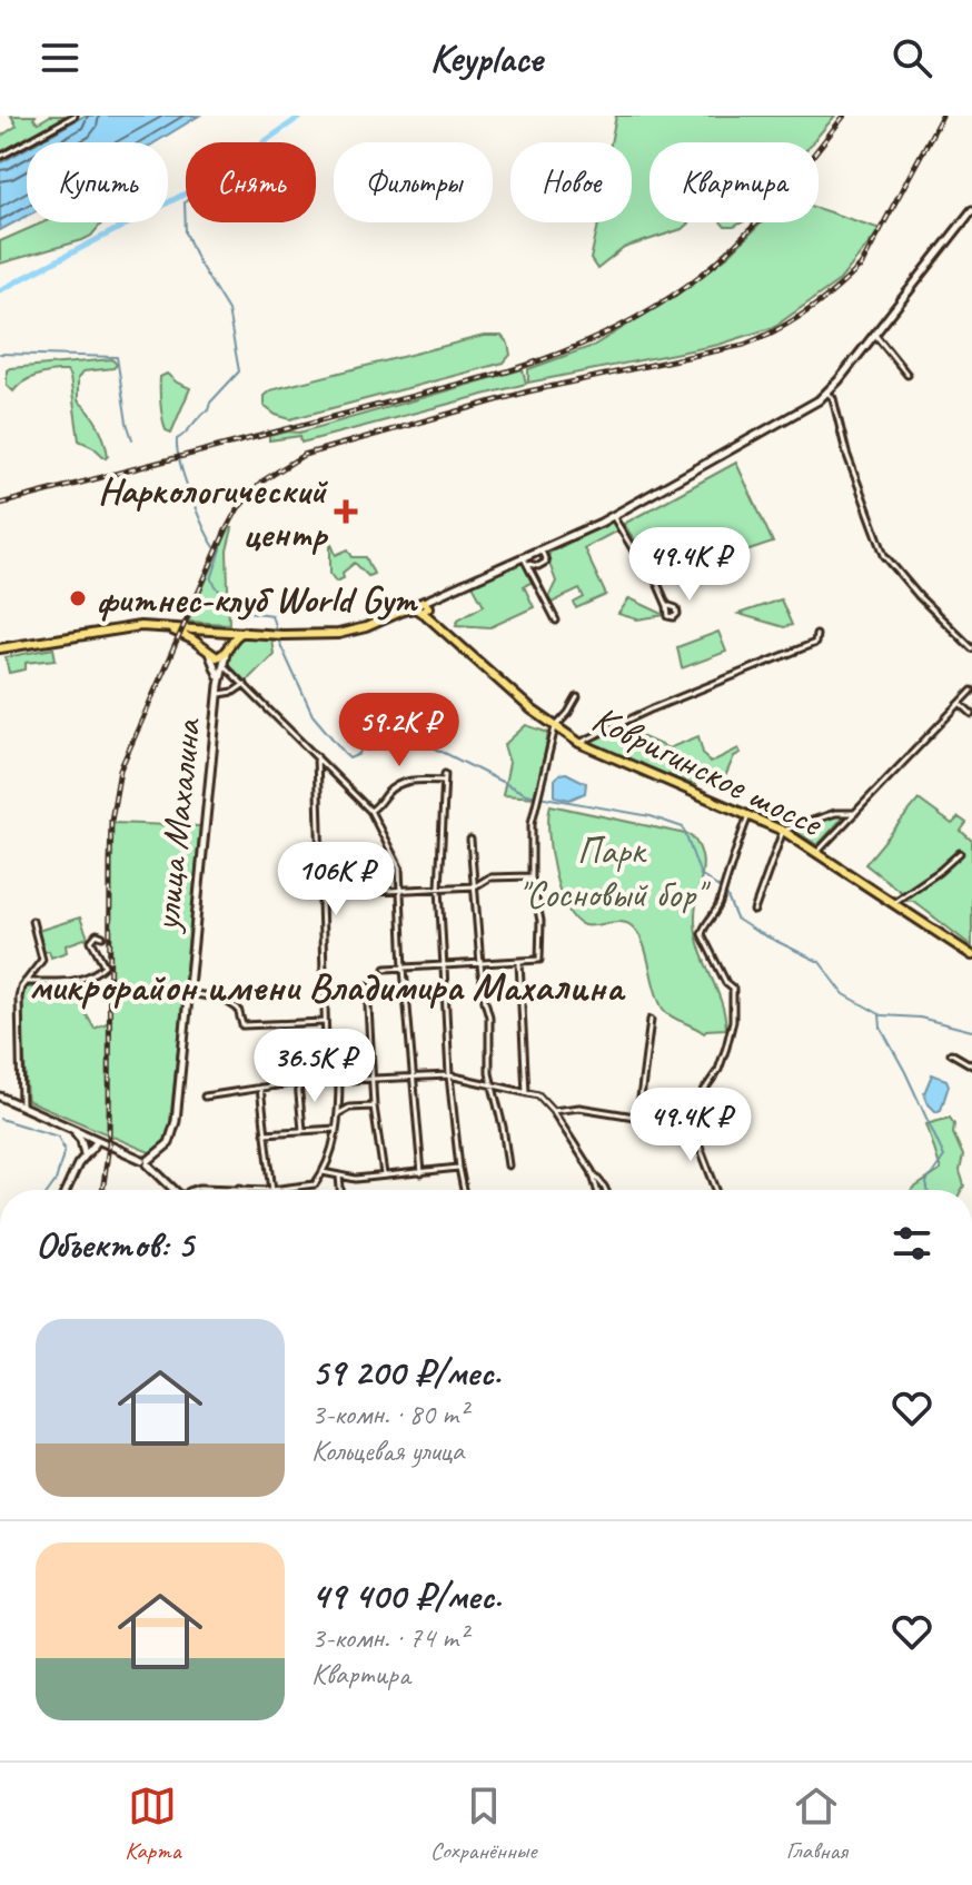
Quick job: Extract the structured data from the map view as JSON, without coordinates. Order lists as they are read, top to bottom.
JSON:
{
  "streets": {
    "main road": ["Ковригинское шоссе", "улица Махалина"]
  },
  "districts": ["микрорайон имени Владимира Махалина"],
  "parks": ["Парк \"Сосновый бор\""],
  "places": {
    "health": ["Наркологический центр"],
    "other": ["фитнес-клуб World Gym"]
  },
  "page": {
    "header": "Keyplace",
    "chip": [
      "Купить",
      "Снять",
      "Фильтры",
      "Новое",
      "Квартира"
    ],
    "price": [
      "49.4K ₽",
      "59.2K ₽",
      "106K ₽",
      "36.5K ₽",
      "49.4K ₽"
    ],
    "heading": "Объектов: 5",
    "list": [
      {
        "name": "59 200 ₽/мес.",
        "note": "3-комн. · 80 m² · Кольцевая улица"
      },
      {
        "name": "49 400 ₽/мес.",
        "note": "3-комн. · 74 m² · Квартира"
      }
    ],
    "tabs": ["Карта", "Сохранённые", "Главная"]
  }
}
